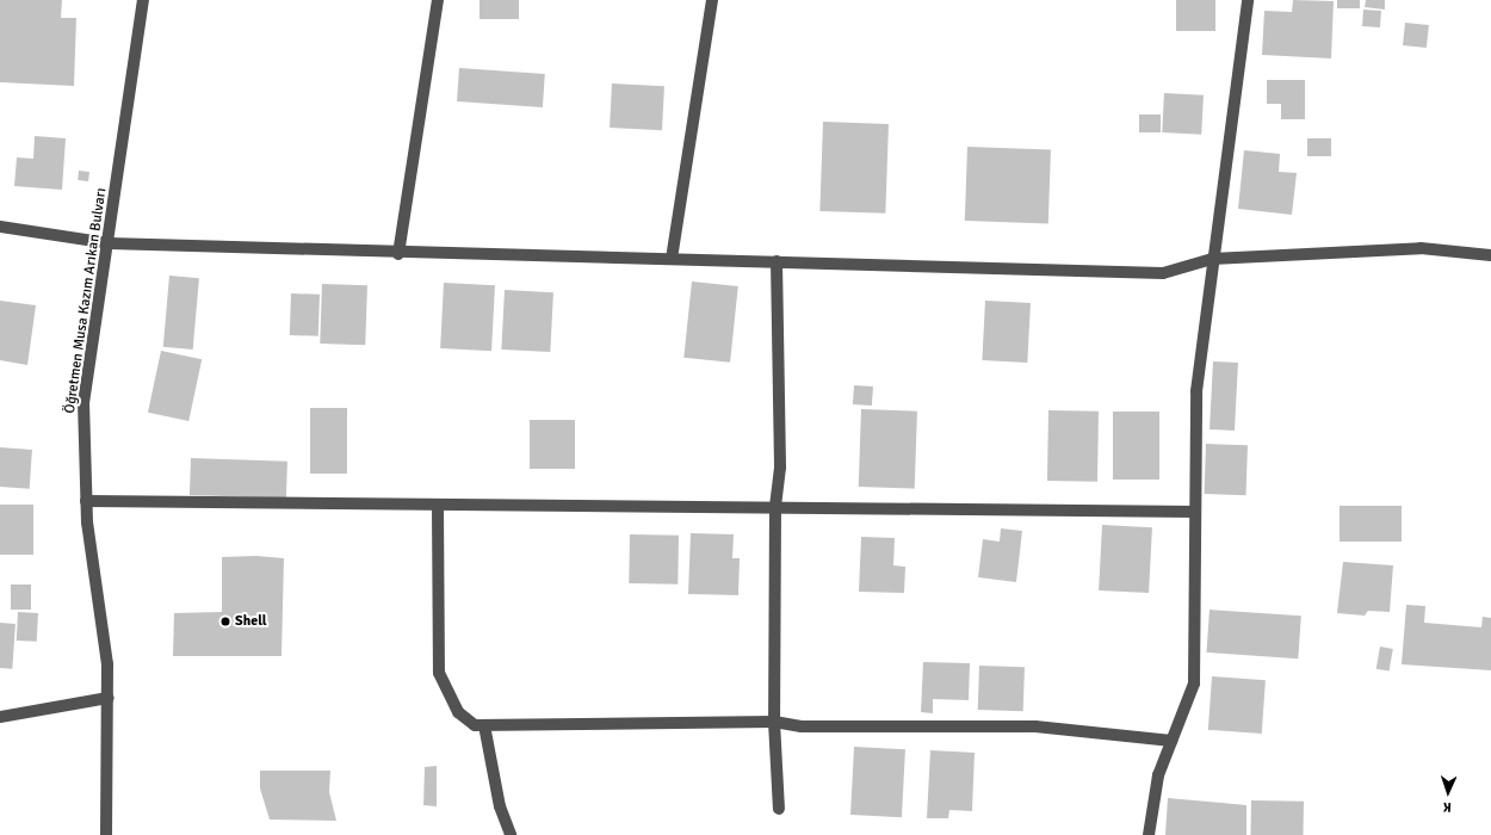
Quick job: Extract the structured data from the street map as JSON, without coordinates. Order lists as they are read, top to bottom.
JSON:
{
  "streets": {
    "street": ["Öğretmen Musa Kazım Arıkan Bulvarı"]
  },
  "places": ["Shell"],
  "north": "bottom"
}
